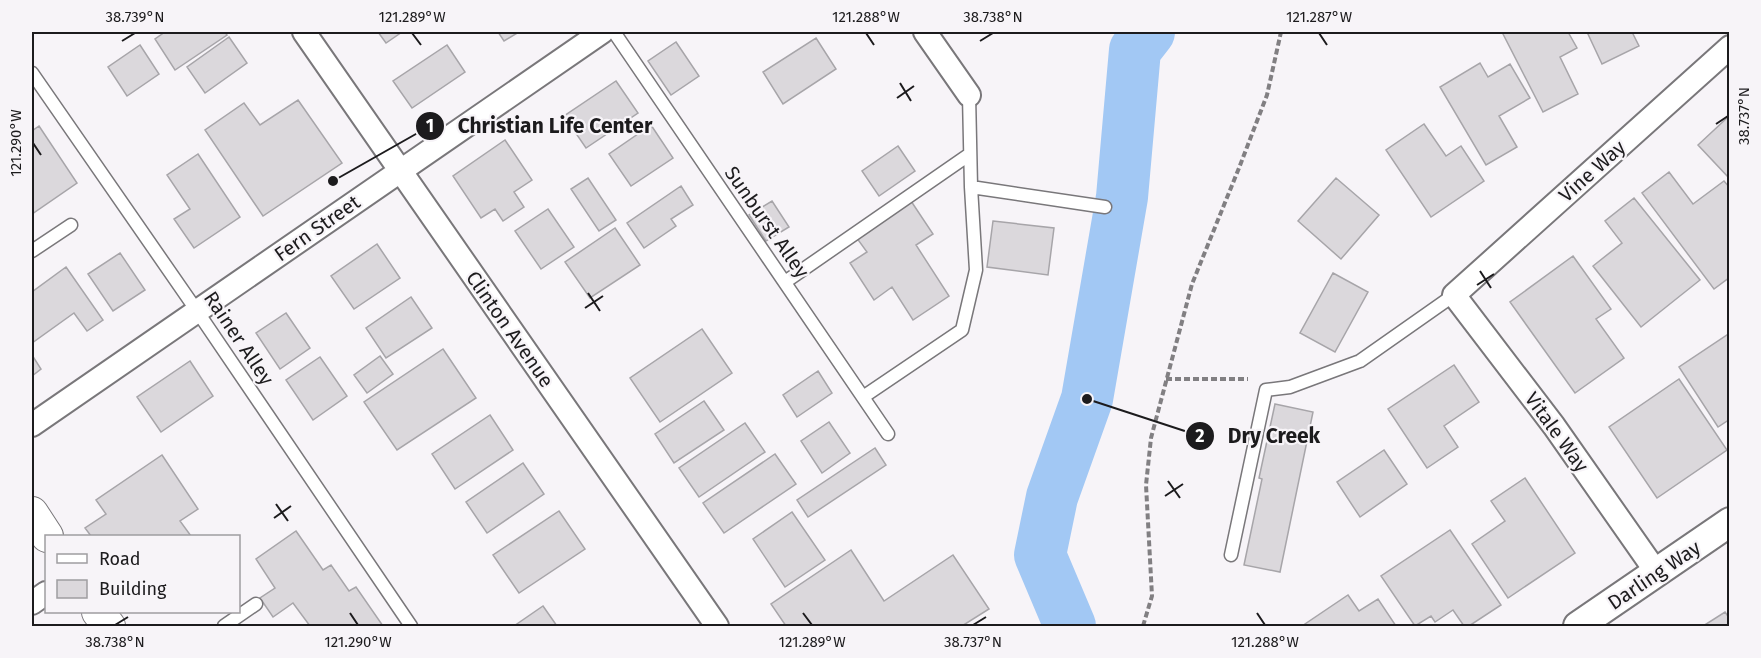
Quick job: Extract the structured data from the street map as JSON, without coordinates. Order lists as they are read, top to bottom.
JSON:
{
  "streets": {
    "street": [
      "Vine Way",
      "Fern Street",
      "Clinton Avenue",
      "Vitale Way",
      "Darling Way"
    ],
    "lane": ["Sunburst Alley", "Rainer Alley"]
  },
  "crossings": [
    ["Vine Way", "Vitale Way"],
    ["Fern Street", "Clinton Avenue"],
    ["Fern Street", "Rainer Alley"],
    ["Vitale Way", "Darling Way"]
  ],
  "places": ["Christian Life Center", "Dry Creek"],
  "legend": ["Road", "Building"],
  "coordinates": [
    "38.739°N",
    "121.289°W",
    "121.288°W",
    "38.738°N",
    "121.287°W",
    "38.737°N",
    "121.290°W"
  ]
}
